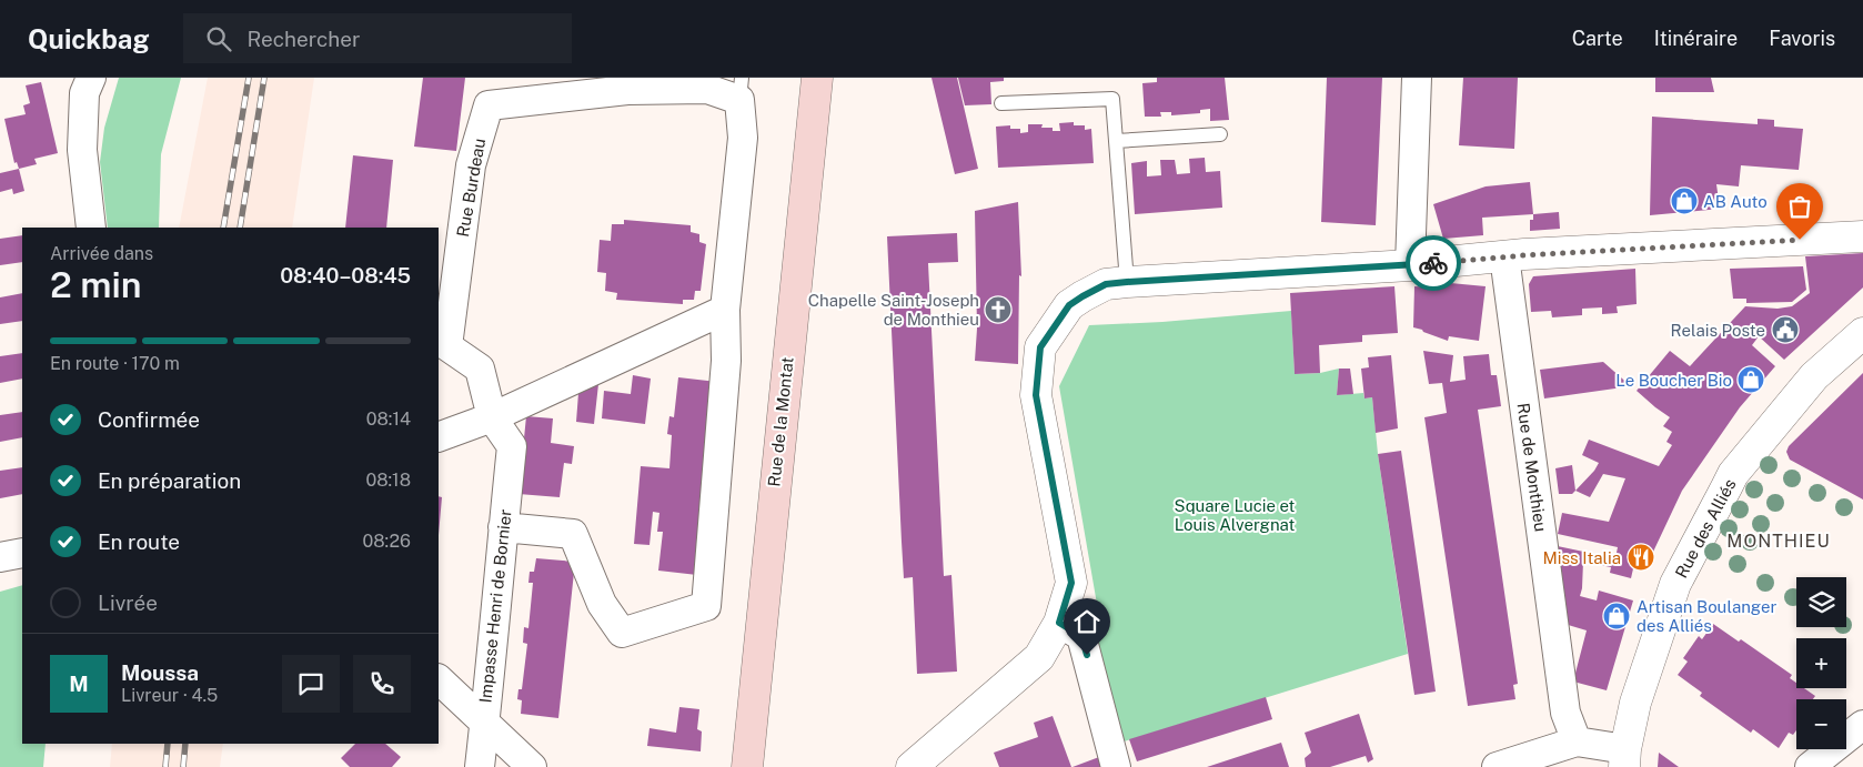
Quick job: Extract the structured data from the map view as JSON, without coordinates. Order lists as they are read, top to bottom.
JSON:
{
  "streets": {
    "main road": ["Rue de la Montat"],
    "street": [
      "Rue Burdeau",
      "Rue de Monthieu",
      "Rue des Alliés",
      "Impasse Henri de Bornier"
    ]
  },
  "crossings": [
    ["Rue Burdeau", "Impasse Henri de Bornier"]
  ],
  "districts": ["MONTHIEU"],
  "parks": ["Square Lucie et Louis Alvergnat"],
  "places": {
    "shop": ["AB Auto", "Le Boucher Bio", "Artisan Boulanger des Alliés"],
    "church": ["Chapelle Saint-Joseph de Monthieu"],
    "public building": ["Relais Poste"],
    "restaurant": ["Miss Italia"]
  },
  "page": {
    "header": "Quickbag",
    "search": "Rechercher",
    "nav": ["Carte", "Itinéraire", "Favoris"],
    "heading": ["2 min", "Arrivée dans", "08:40–08:45"],
    "panel": ["Moussa", "Livreur · 4.5"],
    "bar": "En route · 170 m",
    "list": [
      ["Confirmée", "08:14"],
      ["En préparation", "08:18"],
      ["En route", "08:26"],
      "Livrée"
    ],
    "map_buttons": ["+", "−"],
    "round": "M"
  }
}
